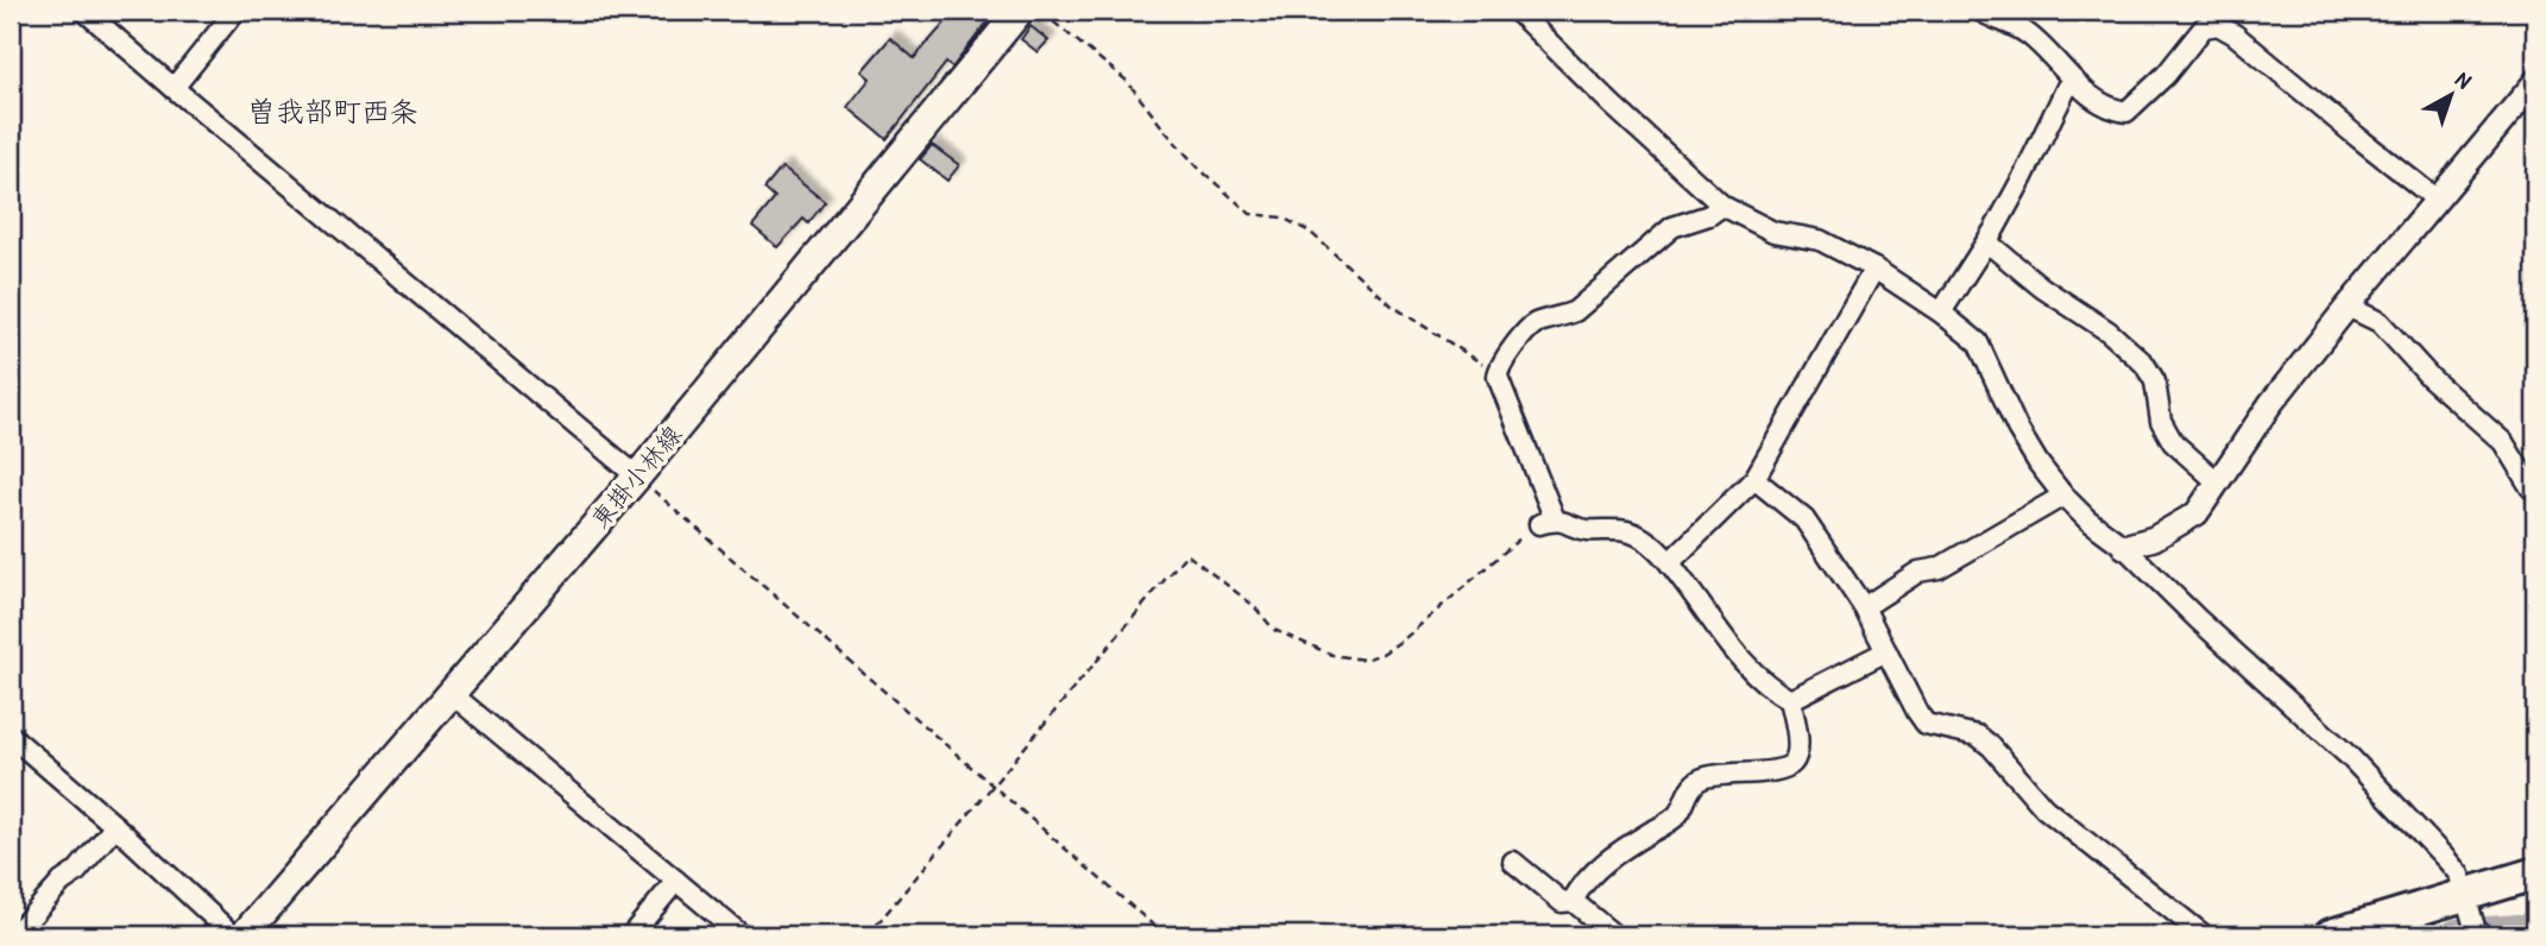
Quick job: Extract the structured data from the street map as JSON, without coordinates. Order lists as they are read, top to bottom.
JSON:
{
  "streets": {
    "main road": ["東掛小林線"]
  },
  "districts": ["曽我部町西条"],
  "north": "top right"
}
